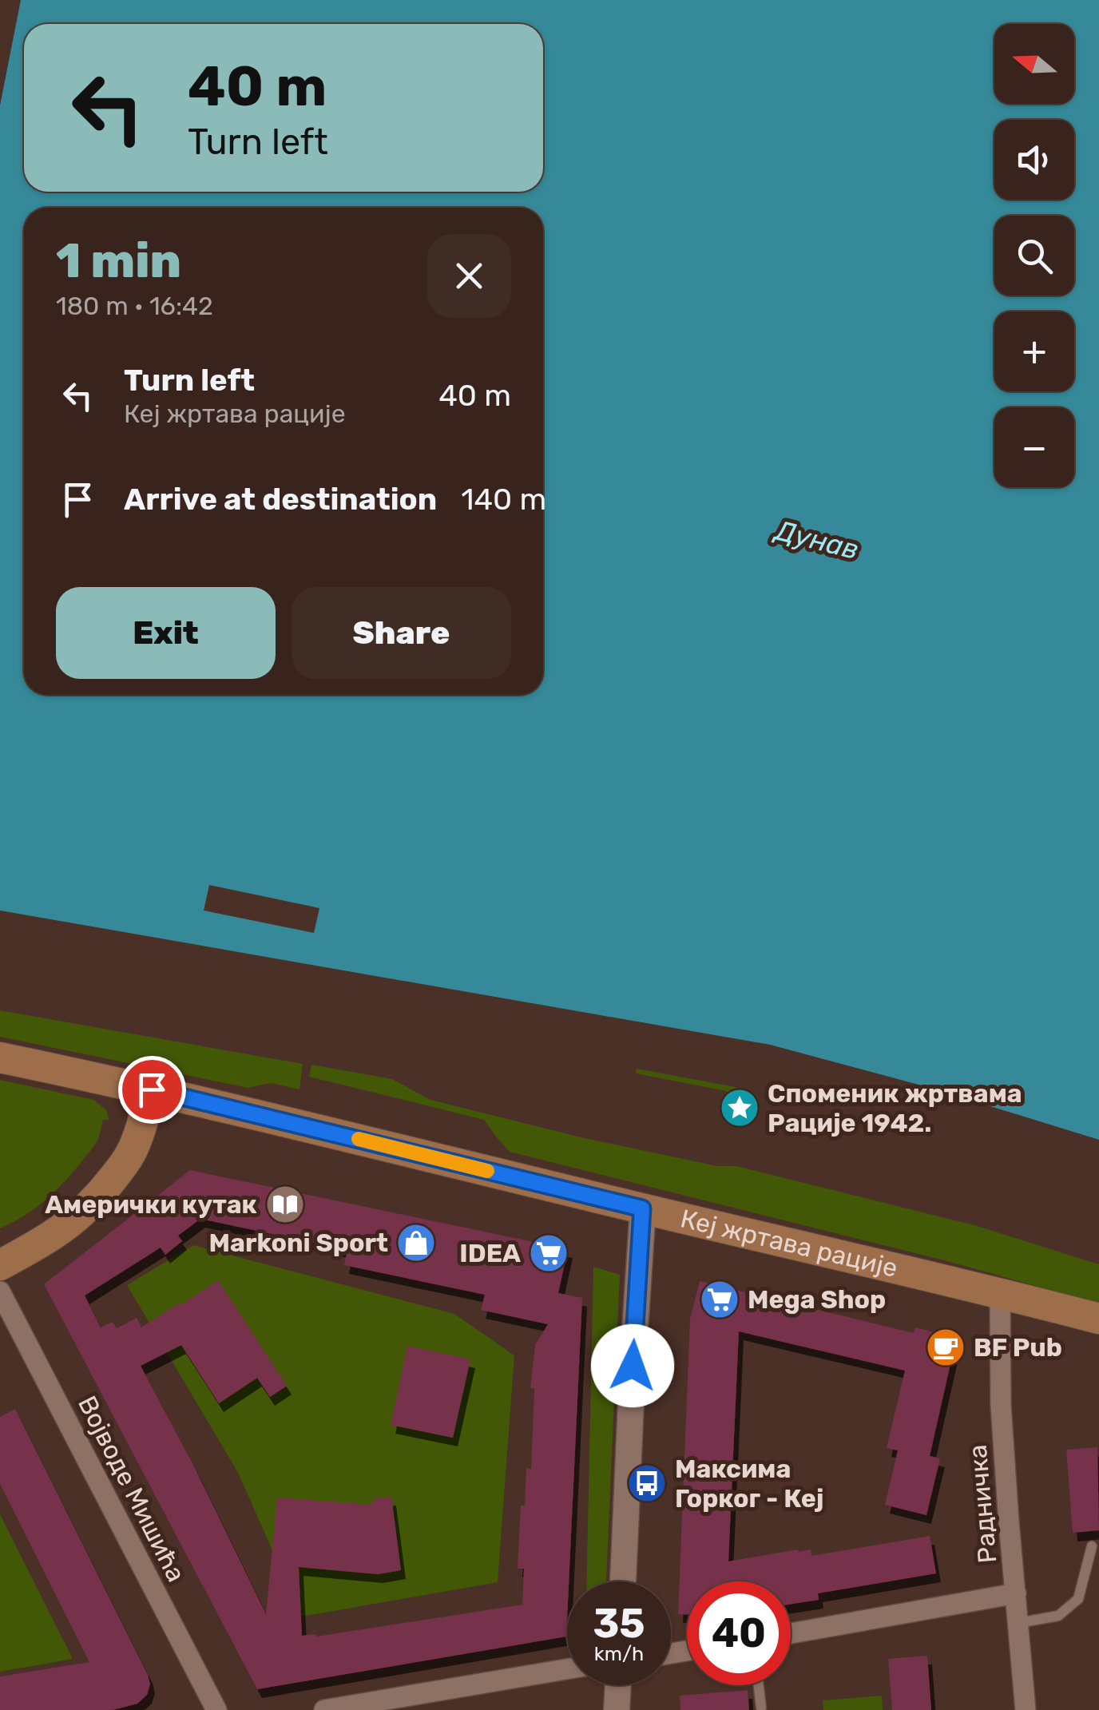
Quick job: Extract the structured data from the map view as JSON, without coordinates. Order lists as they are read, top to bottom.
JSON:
{
  "streets": {
    "main road": ["Кеј жртава рације"],
    "street": ["Војводе Мишића", "Радничка"]
  },
  "crossings": [
    ["Кеј жртава рације", "Радничка"]
  ],
  "water": ["Дунав"],
  "places": {
    "place": ["Споменик жртвама Рације 1942."],
    "library": ["Амерички кутак"],
    "shop": ["Markoni Sport"],
    "supermarket": ["IDEA", "Mega Shop"],
    "cafe": ["BF Pub"],
    "bus stop": ["Максима Горког - Кеј"]
  },
  "north": "left",
  "page": {
    "map_buttons": ["+", "−"],
    "turn": ["40 m", "Turn left"],
    "heading": ["1 min", "180 m · 16:42"],
    "list": [
      {
        "name": "Turn left",
        "note": "Кеј жртава рације",
        "value": "40 m"
      },
      {
        "name": "Arrive at destination",
        "value": "140 m"
      }
    ],
    "buttons": ["Exit", "Share"],
    "speed": "35 km/h",
    "limit": "40"
  }
}
